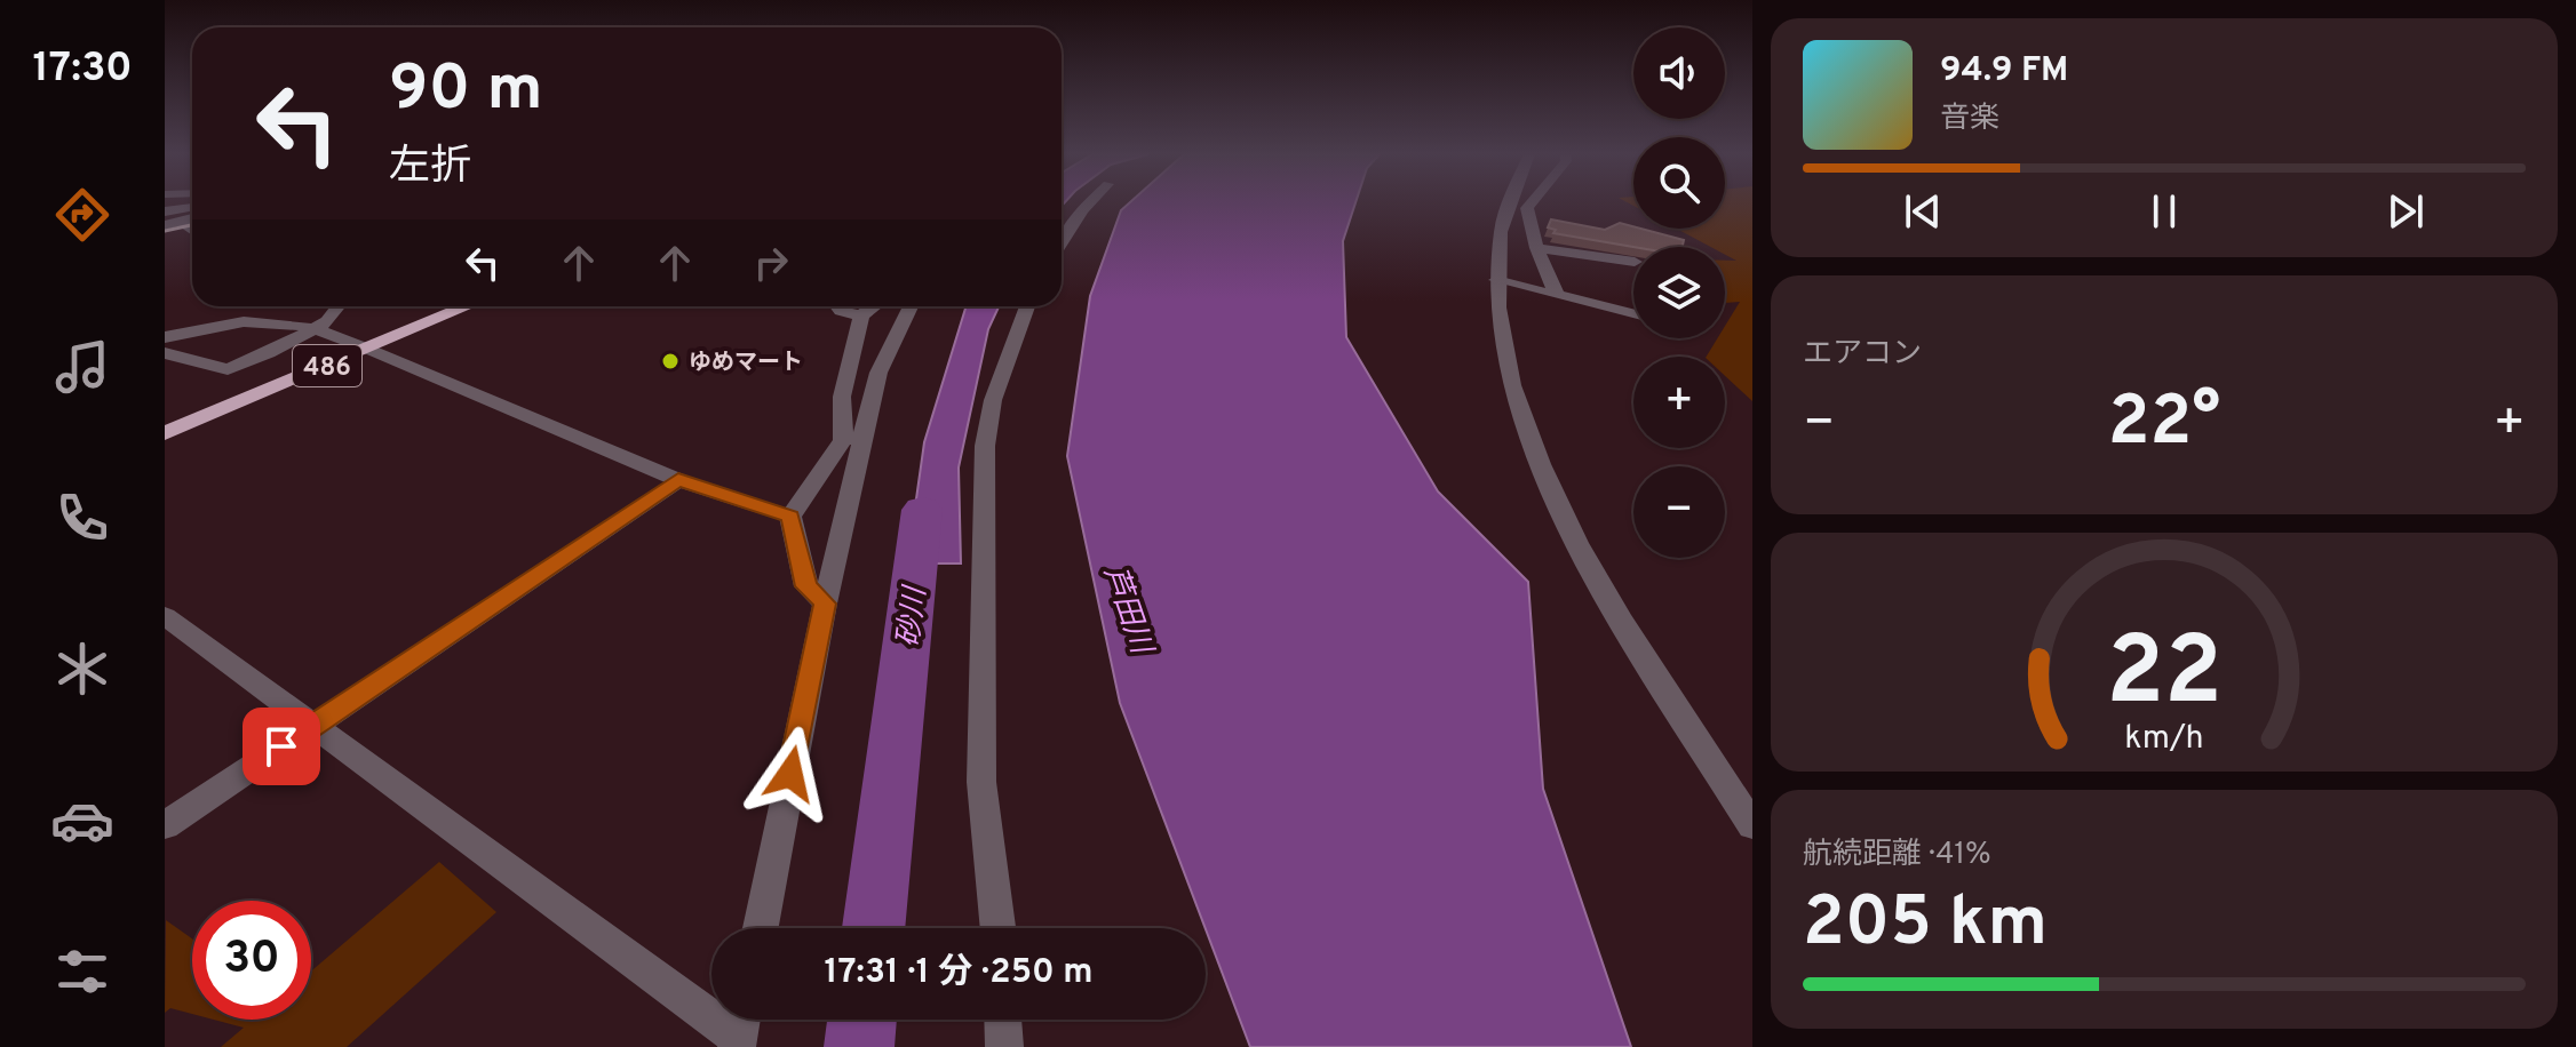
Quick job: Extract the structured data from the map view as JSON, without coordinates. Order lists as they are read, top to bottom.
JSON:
{
  "streets": {
    "highway": ["486"]
  },
  "water": ["芦田川", "砂川"],
  "places": ["ゆめマート"],
  "page": {
    "tabs": "17:30",
    "map_buttons": ["+", "−"],
    "turn": ["90 m", "左折"],
    "song": ["94.9 FM", "音楽"],
    "tile": [
      "エアコン",
      ["航続距離 · 41%", "205 km"]
    ],
    "heat": ["−", "22°", "+"],
    "limit": "30",
    "trip": "17:31 · 1 分 · 250 m",
    "gauge": ["22", "km/h"]
  }
}
